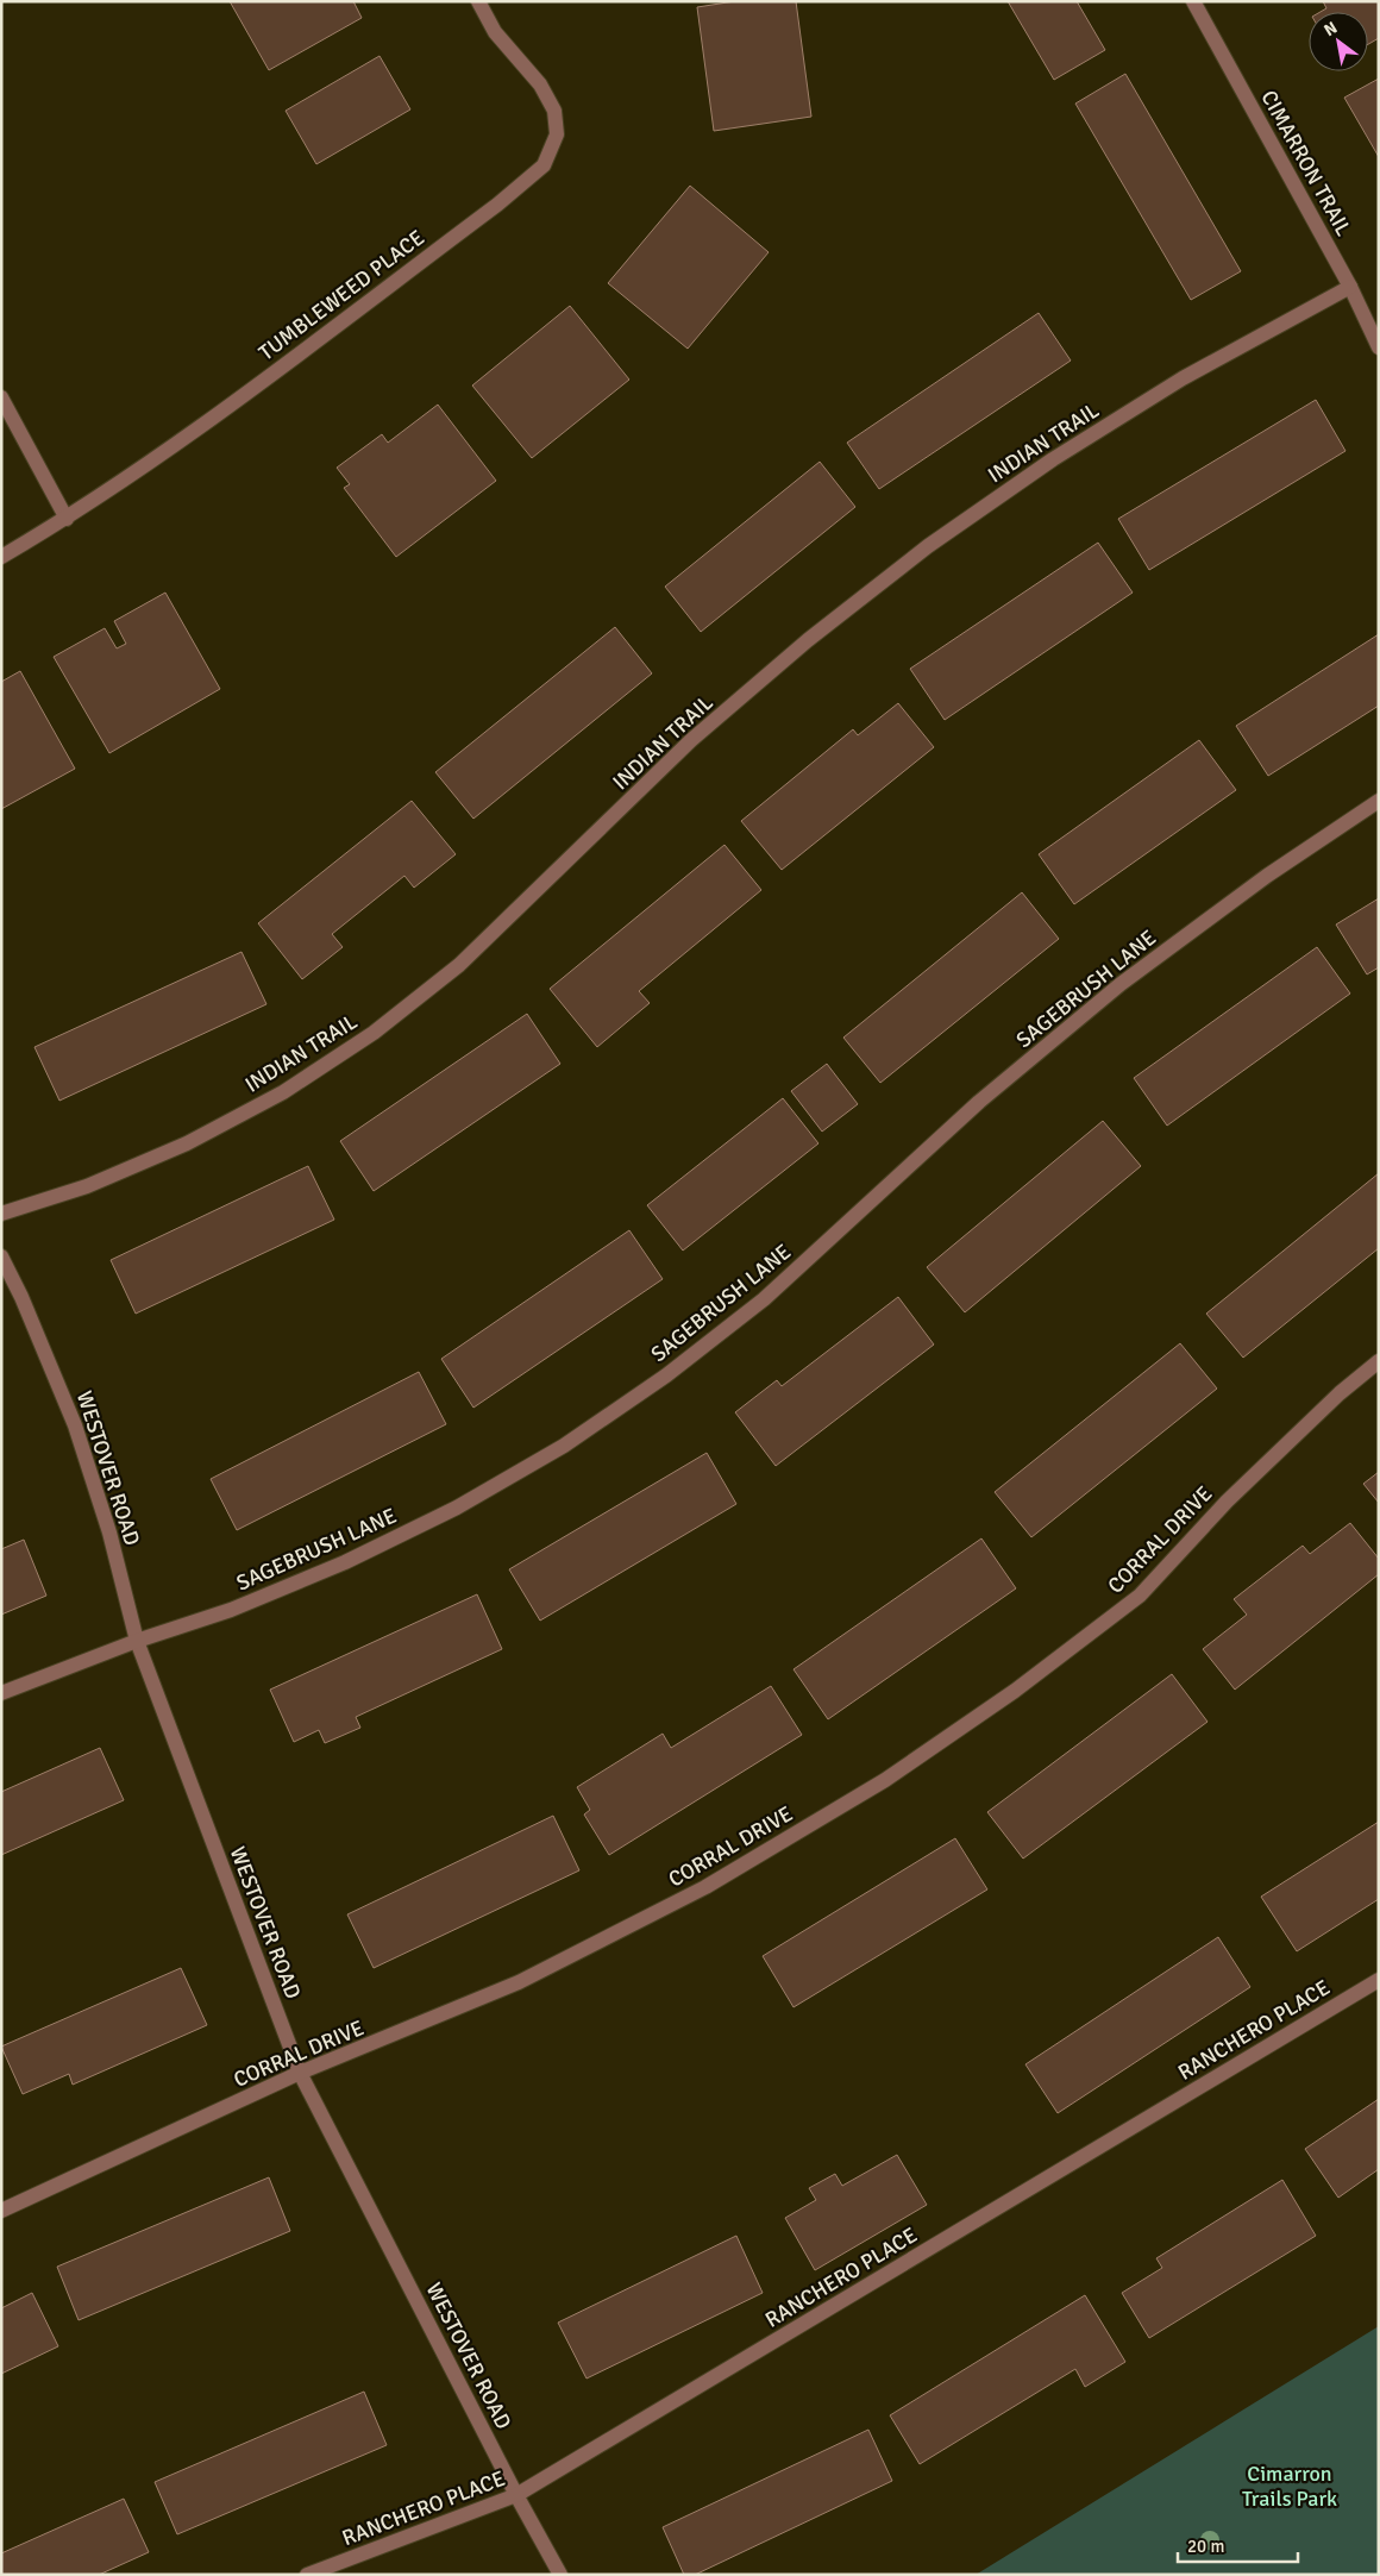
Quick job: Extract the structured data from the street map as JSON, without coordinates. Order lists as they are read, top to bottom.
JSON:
{
  "streets": {
    "street": [
      "CIMARRON TRAIL",
      "TUMBLEWEED PLACE",
      "INDIAN TRAIL",
      "SAGEBRUSH LANE",
      "WESTOVER ROAD",
      "CORRAL DRIVE",
      "RANCHERO PLACE"
    ]
  },
  "crossings": [
    ["CIMARRON TRAIL", "INDIAN TRAIL"],
    ["SAGEBRUSH LANE", "WESTOVER ROAD"],
    ["WESTOVER ROAD", "CORRAL DRIVE"],
    ["WESTOVER ROAD", "RANCHERO PLACE"]
  ],
  "parks": ["Cimarron Trails Park"],
  "scale_bar": "20 m",
  "north": "top left"
}
